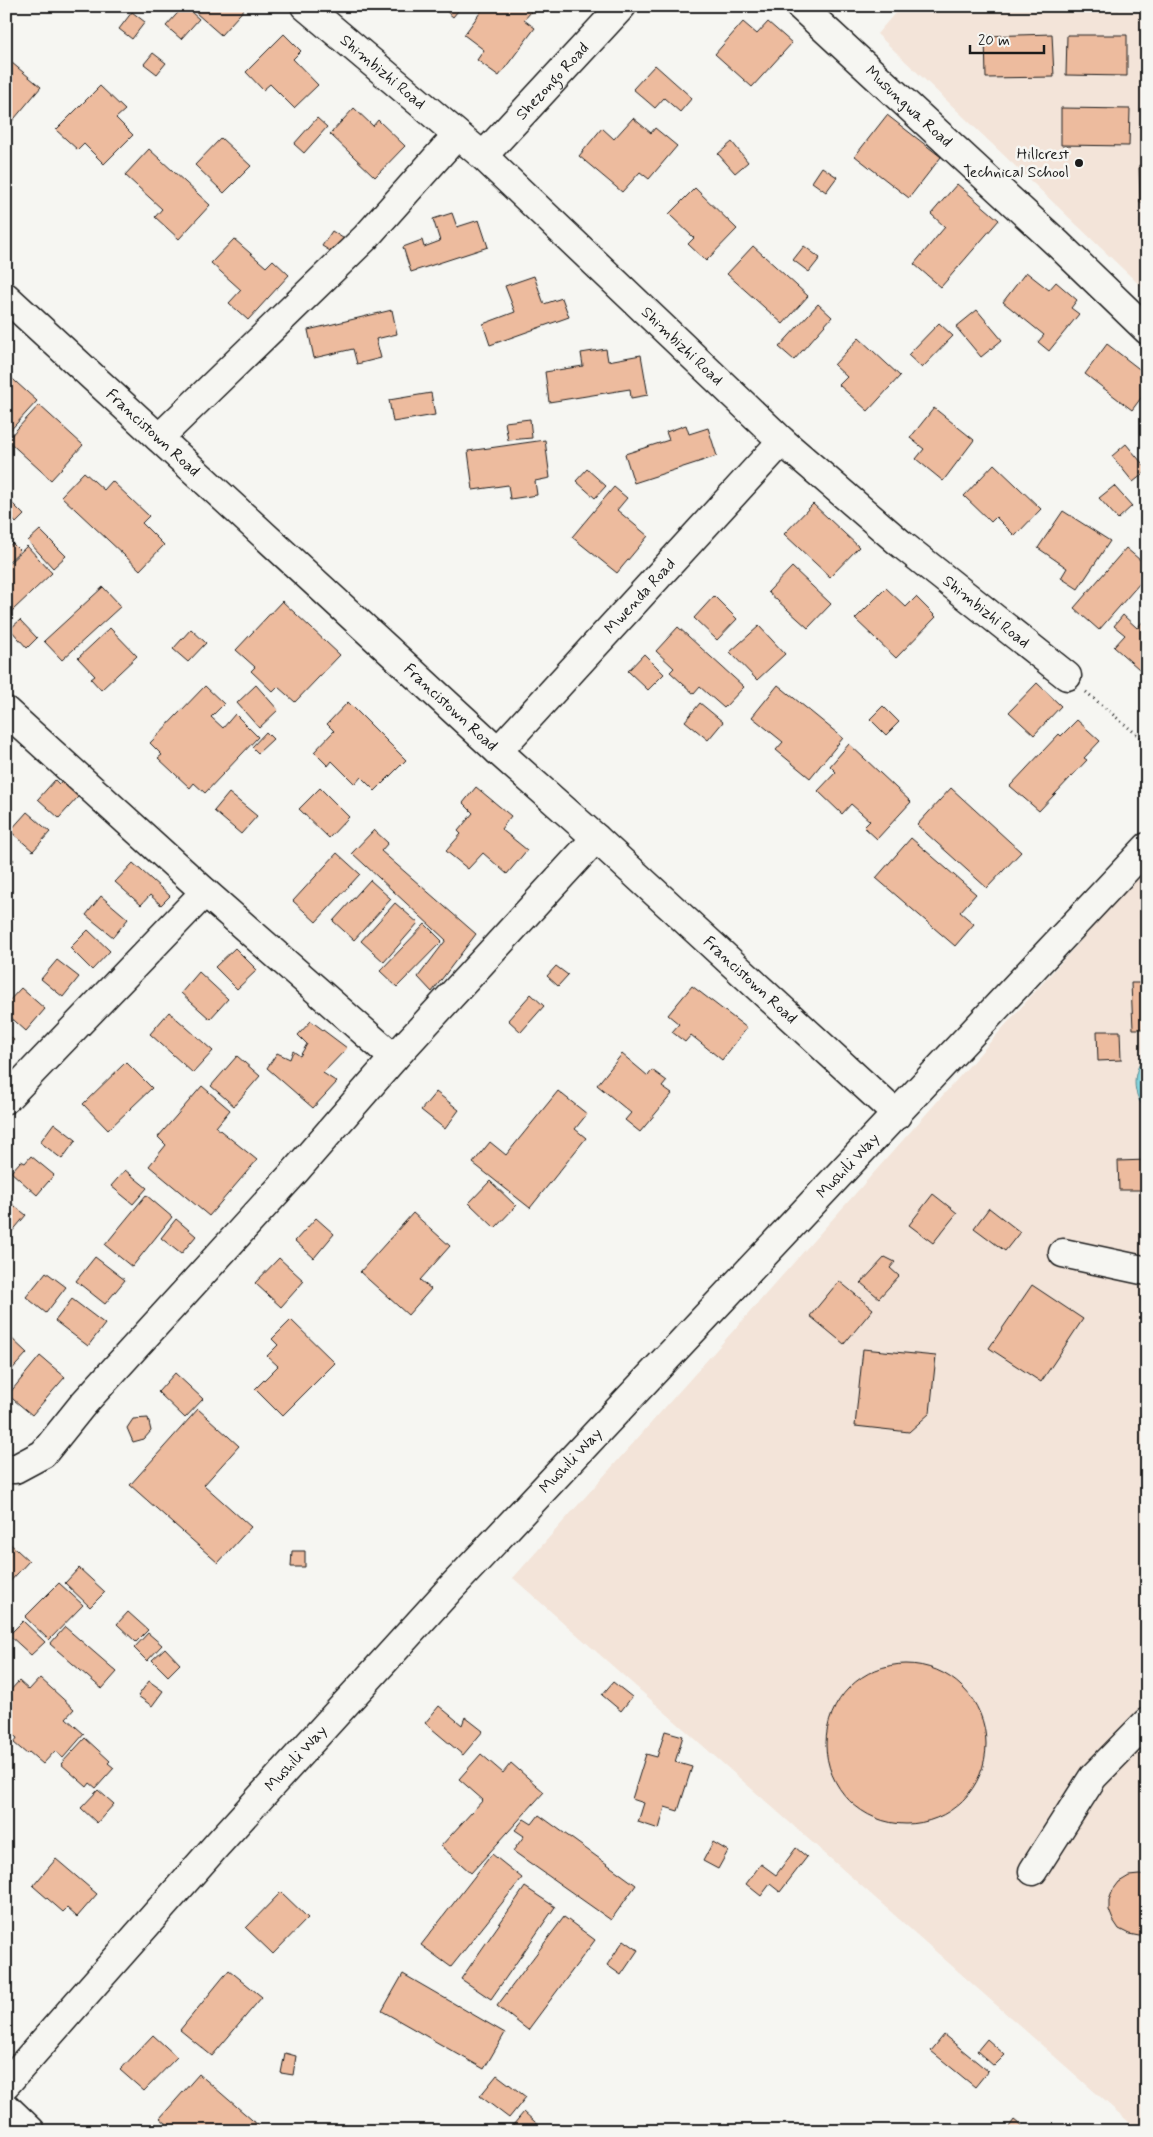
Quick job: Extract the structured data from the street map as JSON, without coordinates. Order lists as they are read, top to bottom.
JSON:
{
  "streets": {
    "street": [
      "Shimbizhi Road",
      "Shezongo Road",
      "Musungwa Road",
      "Francistown Road",
      "Mwenda Road",
      "Mushili Way"
    ]
  },
  "crossings": [
    ["Shimbizhi Road", "Shezongo Road"],
    ["Shimbizhi Road", "Mwenda Road"],
    ["Francistown Road", "Mwenda Road"],
    ["Francistown Road", "Mushili Way"]
  ],
  "places": ["Hillcrest Technical School"],
  "scale_bar": "20 m"
}
